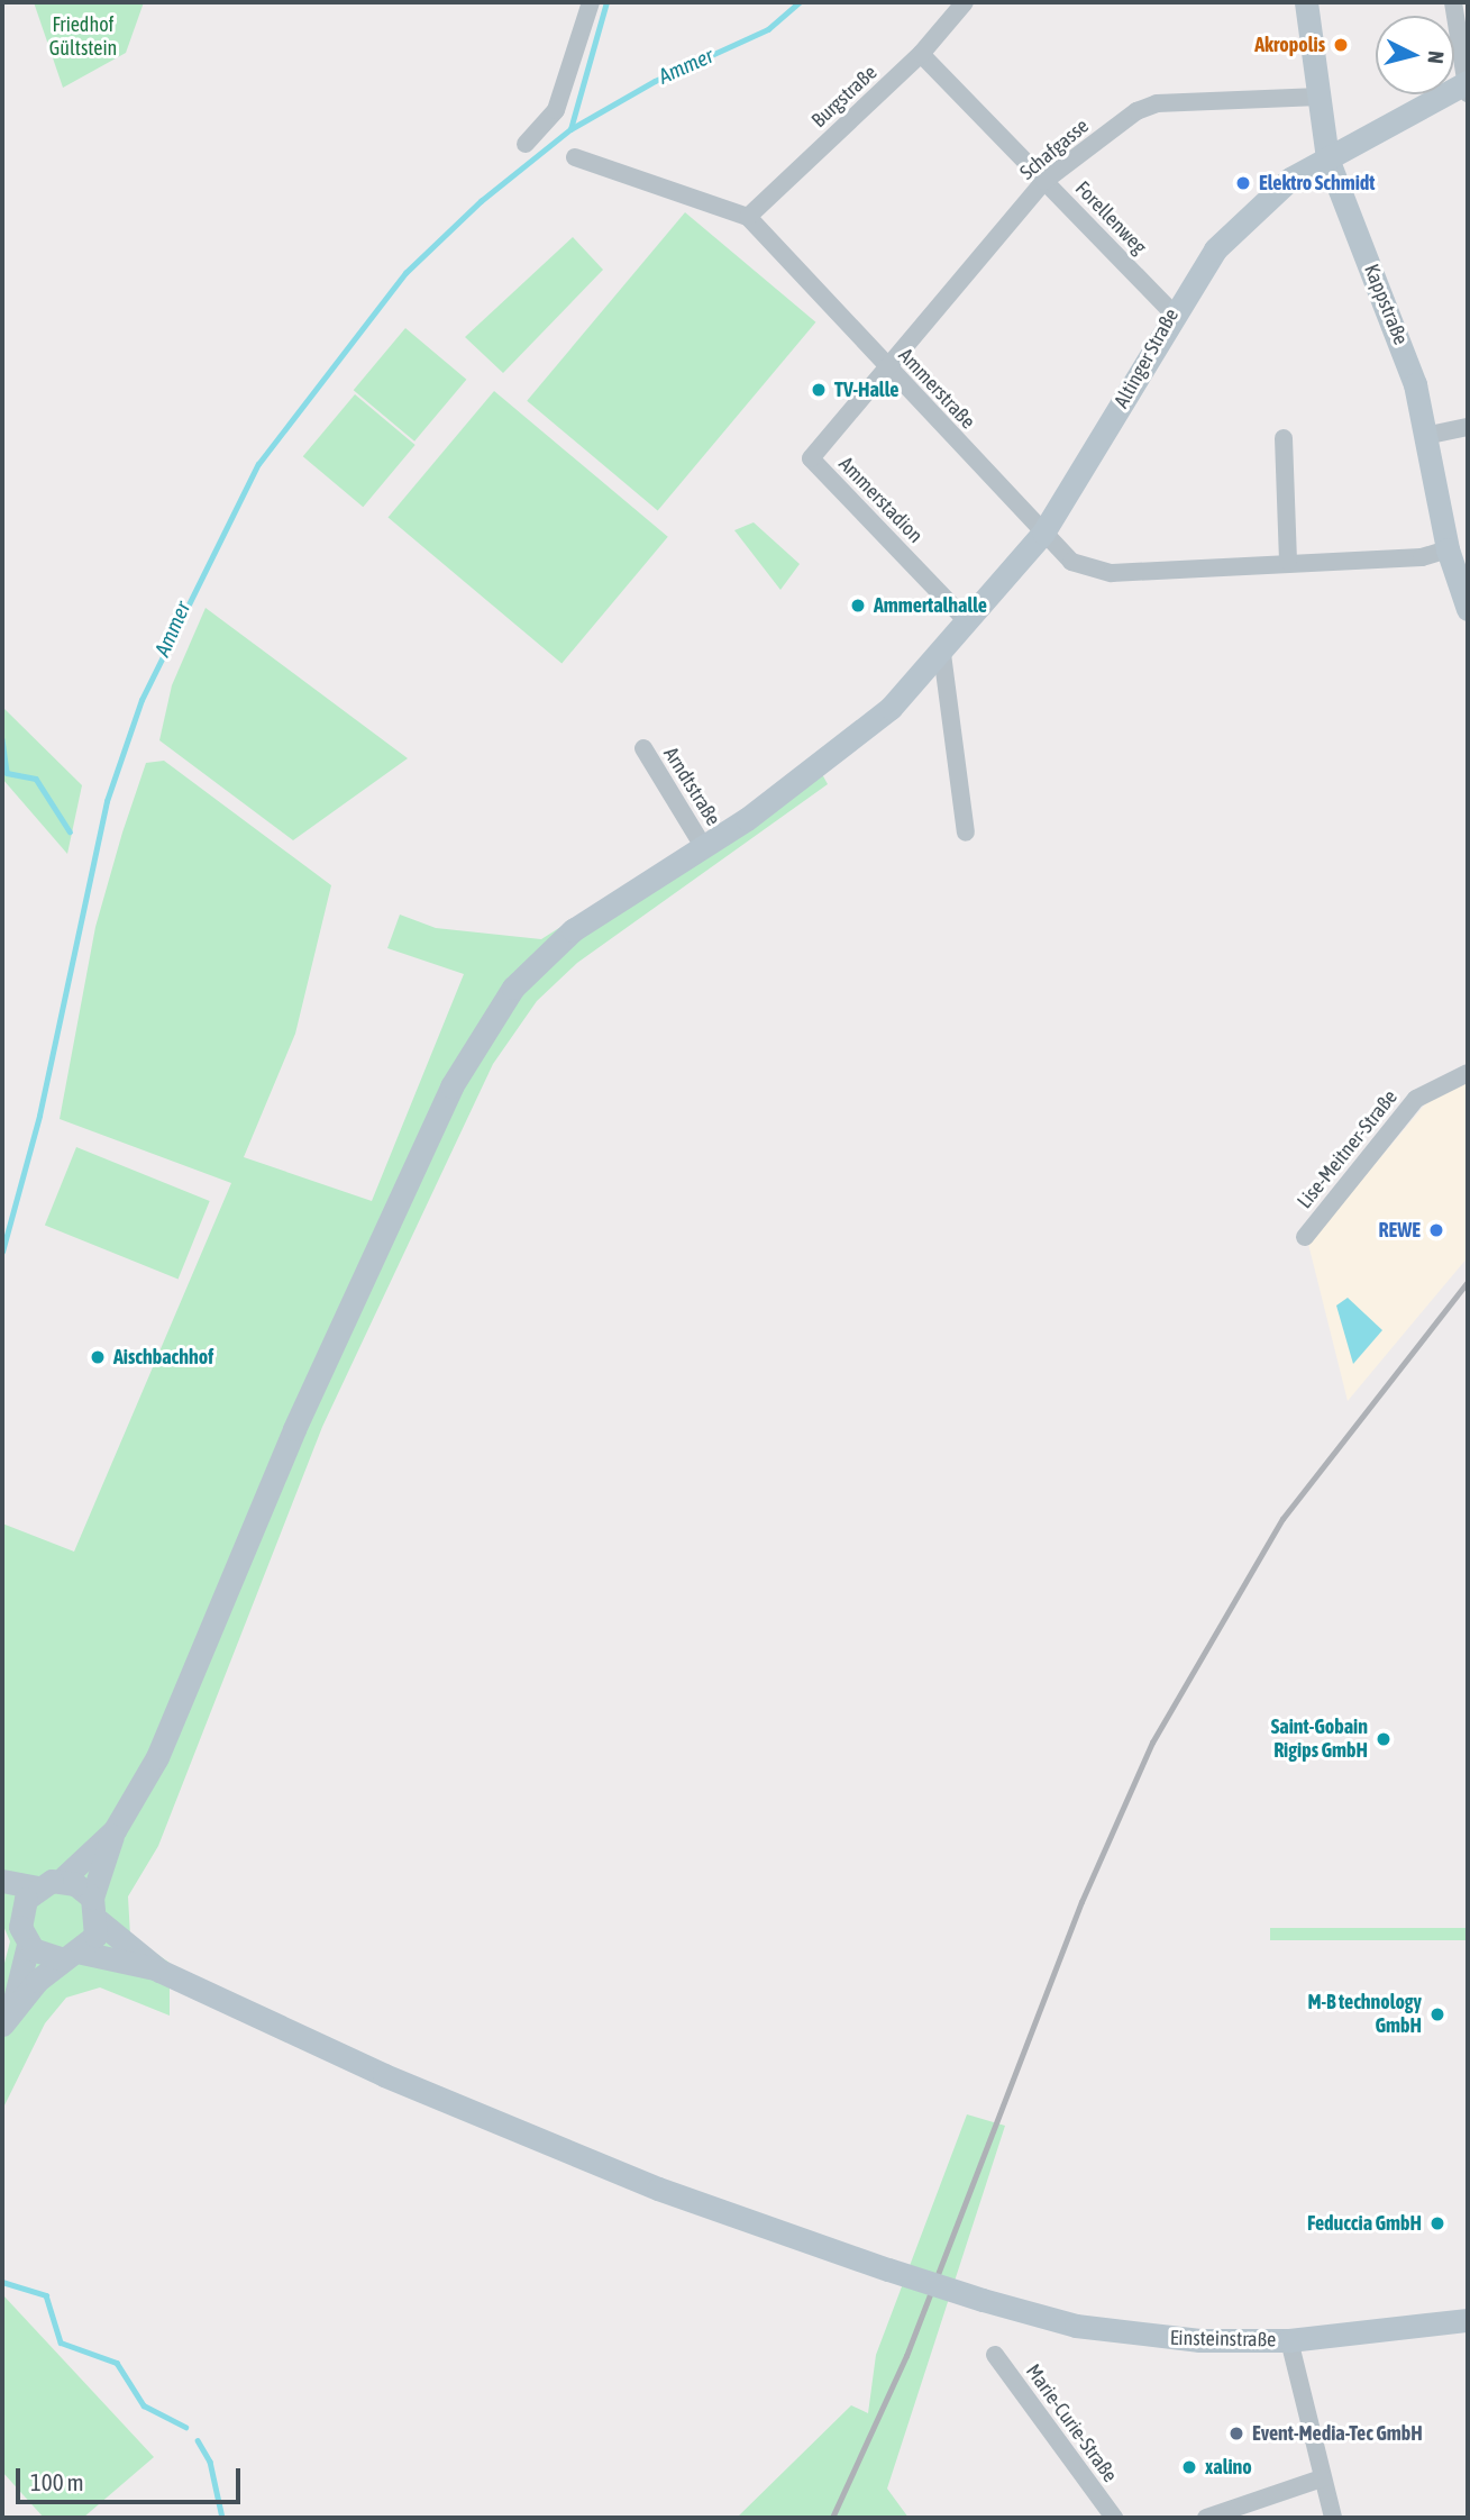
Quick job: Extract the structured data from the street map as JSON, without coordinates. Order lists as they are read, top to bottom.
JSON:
{
  "streets": {
    "street": [
      "Burgstraße",
      "Schafgasse",
      "Forellenweg",
      "Kappstraße",
      "Altinger Straße",
      "Ammerstraße",
      "Ammerstadion",
      "Arndtstraße",
      "Lise-Meitner-Straße",
      "Einsteinstraße",
      "Marie-Curie-Straße"
    ]
  },
  "crossings": [
    ["Burgstraße", "Forellenweg"],
    ["Burgstraße", "Ammerstraße"],
    ["Schafgasse", "Forellenweg"],
    ["Schafgasse", "Kappstraße"],
    ["Schafgasse", "Ammerstraße"],
    ["Schafgasse", "Ammerstadion"],
    ["Forellenweg", "Altinger Straße"],
    ["Kappstraße", "Altinger Straße"],
    ["Kappstraße", "Ammerstraße"],
    ["Altinger Straße", "Ammerstraße"],
    ["Altinger Straße", "Ammerstadion"],
    ["Altinger Straße", "Arndtstraße"],
    ["Ammerstraße", "Ammerstadion"]
  ],
  "water": ["Ammer"],
  "parks": ["Friedhof Gültstein"],
  "places": [
    "Akropolis",
    "Elektro Schmidt",
    "TV-Halle",
    "Ammertalhalle",
    "REWE",
    "Aischbachhof",
    "Saint-Gobain Rigips GmbH",
    "M-B technology GmbH",
    "Feduccia GmbH",
    "Event-Media-Tec GmbH",
    "xalino"
  ],
  "scale_bar": "100 m",
  "north": "right"
}
